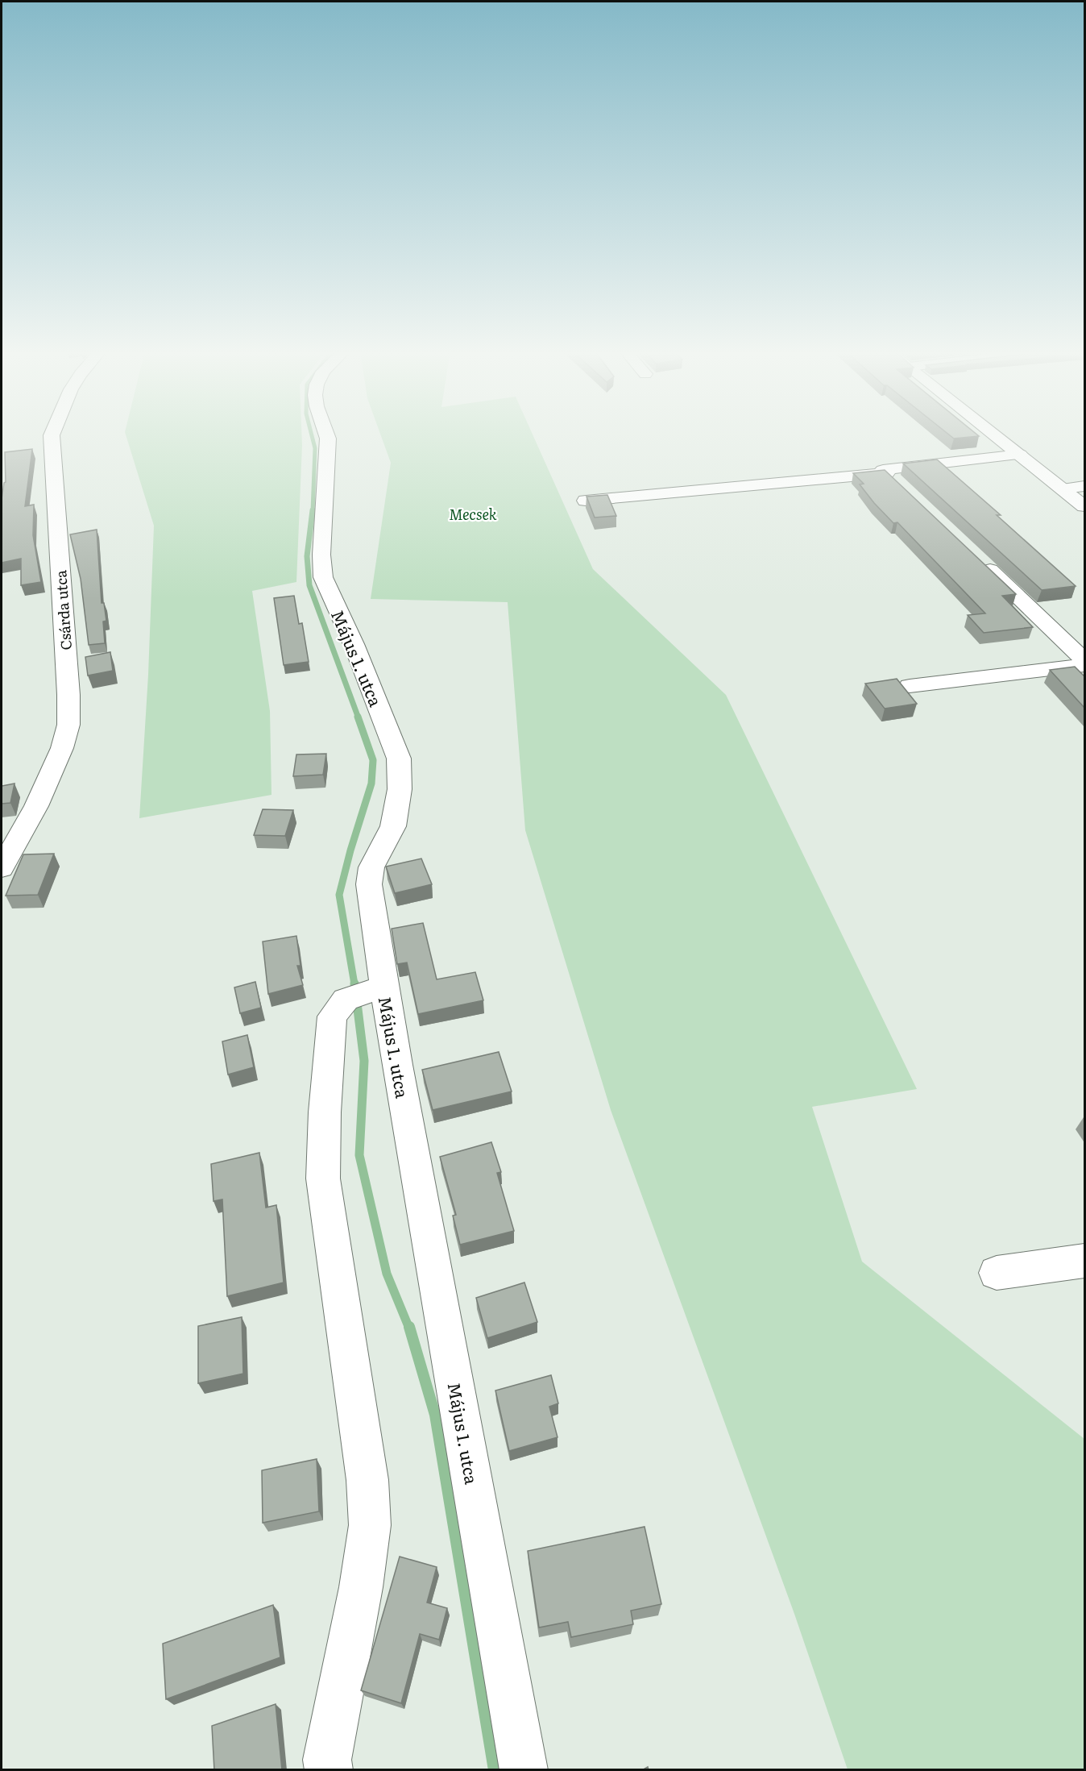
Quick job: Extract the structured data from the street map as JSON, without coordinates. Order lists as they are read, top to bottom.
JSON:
{
  "streets": {
    "street": ["Csárda utca", "Május 1. utca"]
  },
  "parks": ["Mecsek"]
}
